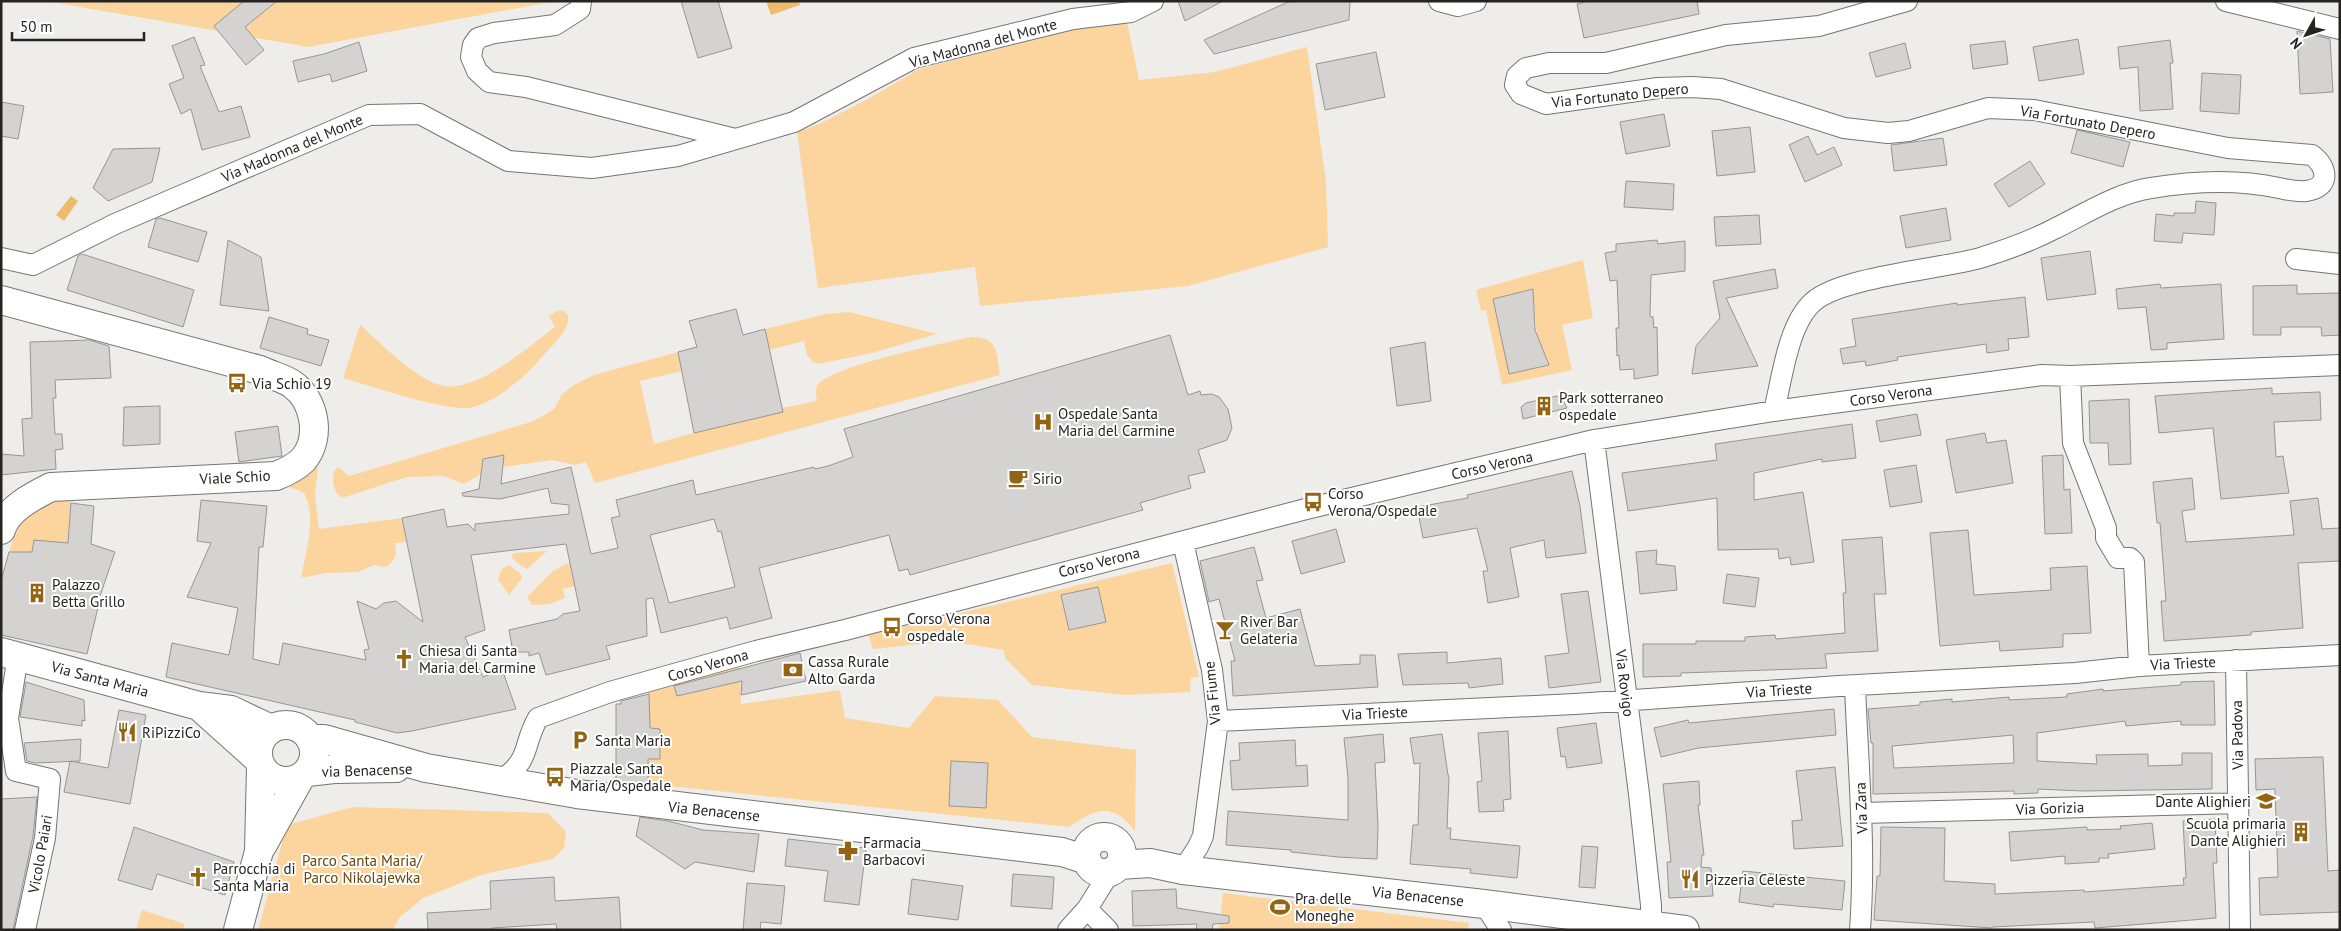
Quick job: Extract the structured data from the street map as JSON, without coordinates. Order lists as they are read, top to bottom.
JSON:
{
  "streets": {
    "main road": [
      "Viale Schio",
      "Via Santa Maria",
      "via Benacense",
      "Via Benacense"
    ],
    "street": [
      "Via Madonna del Monte",
      "Via Fortunato Depero",
      "Corso Verona",
      "Via Trieste",
      "Via Rovigo",
      "Via Fiume",
      "Via Padova",
      "Via Zara",
      "Via Gorizia",
      "Vicolo Paiari"
    ]
  },
  "crossings": [
    ["Via Fortunato Depero", "Corso Verona"],
    ["Corso Verona", "Via Rovigo"],
    ["Corso Verona", "Via Fiume"],
    ["Corso Verona", "Via Benacense"],
    ["Via Trieste", "Via Rovigo"],
    ["Via Trieste", "Via Fiume"],
    ["Via Trieste", "Via Padova"],
    ["Via Trieste", "Via Zara"],
    ["Via Santa Maria", "via Benacense"],
    ["Via Santa Maria", "Via Benacense"],
    ["Via Santa Maria", "Vicolo Paiari"],
    ["Via Rovigo", "Via Benacense"],
    ["Via Fiume", "Via Benacense"],
    ["Via Padova", "Via Gorizia"],
    ["via Benacense", "Via Benacense"],
    ["Via Zara", "Via Gorizia"]
  ],
  "parks": ["Parco Santa Maria/ Parco Nikolajewka"],
  "places": {
    "bus stop": [
      "Via Schio 19",
      "Corso Verona/Ospedale",
      "Corso Verona ospedale",
      "Piazzale Santa Maria/Ospedale"
    ],
    "building": ["Park sotterraneo ospedale", "Palazzo Betta Grillo", "Scuola primaria Dante Alighieri"],
    "hospital": ["Ospedale Santa Maria del Carmine"],
    "cafe": ["Sirio"],
    "bar": ["River Bar Gelateria"],
    "church": ["Chiesa di Santa Maria del Carmine", "Parrocchia di Santa Maria"],
    "bank": ["Cassa Rurale Alto Garda"],
    "restaurant": ["RiPizziCo", "Pizzeria Celeste"],
    "parking": ["Santa Maria"],
    "school or university": ["Dante Alighieri"],
    "pharmacy": ["Farmacia Barbacovi"],
    "sports": ["Pra delle Moneghe"]
  },
  "scale_bar": "50 m",
  "north": "bottom left"
}
